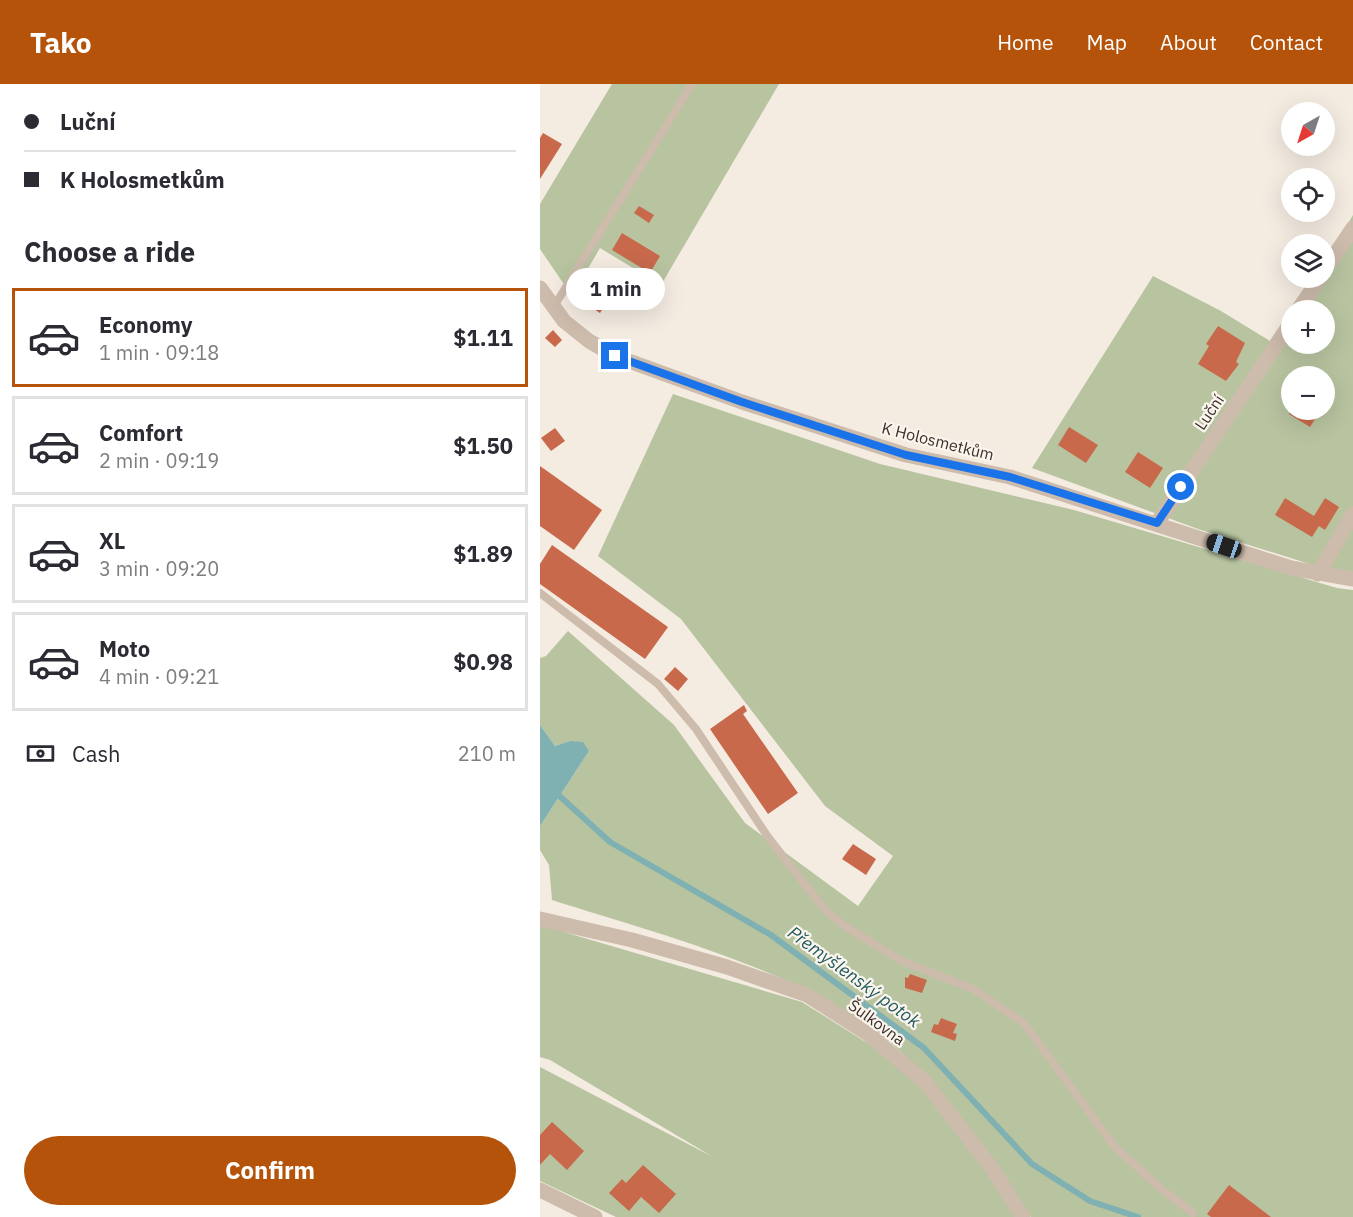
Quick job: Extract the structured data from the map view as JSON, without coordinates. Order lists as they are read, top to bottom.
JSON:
{
  "streets": {
    "street": ["Luční", "K Holosmetkům", "Šulkovna"]
  },
  "crossings": [
    ["Luční", "K Holosmetkům"]
  ],
  "water": ["Přemyšlenský potok"],
  "north": "bottom left",
  "page": {
    "header": "Tako",
    "nav": [
      "Home",
      "Map",
      "About",
      "Contact"
    ],
    "banner": ["Luční", "K Holosmetkům"],
    "map_buttons": ["+", "−"],
    "heading": "Choose a ride",
    "bubble": "1 min",
    "list": [
      {
        "name": "Economy",
        "note": "1 min · 09:18",
        "value": "$1.11"
      },
      {
        "name": "Comfort",
        "note": "2 min · 09:19",
        "value": "$1.50"
      },
      {
        "name": "XL",
        "note": "3 min · 09:20",
        "value": "$1.89"
      },
      {
        "name": "Moto",
        "note": "4 min · 09:21",
        "value": "$0.98"
      }
    ],
    "pay": ["Cash", "210 m"],
    "buttons": "Confirm"
  }
}
